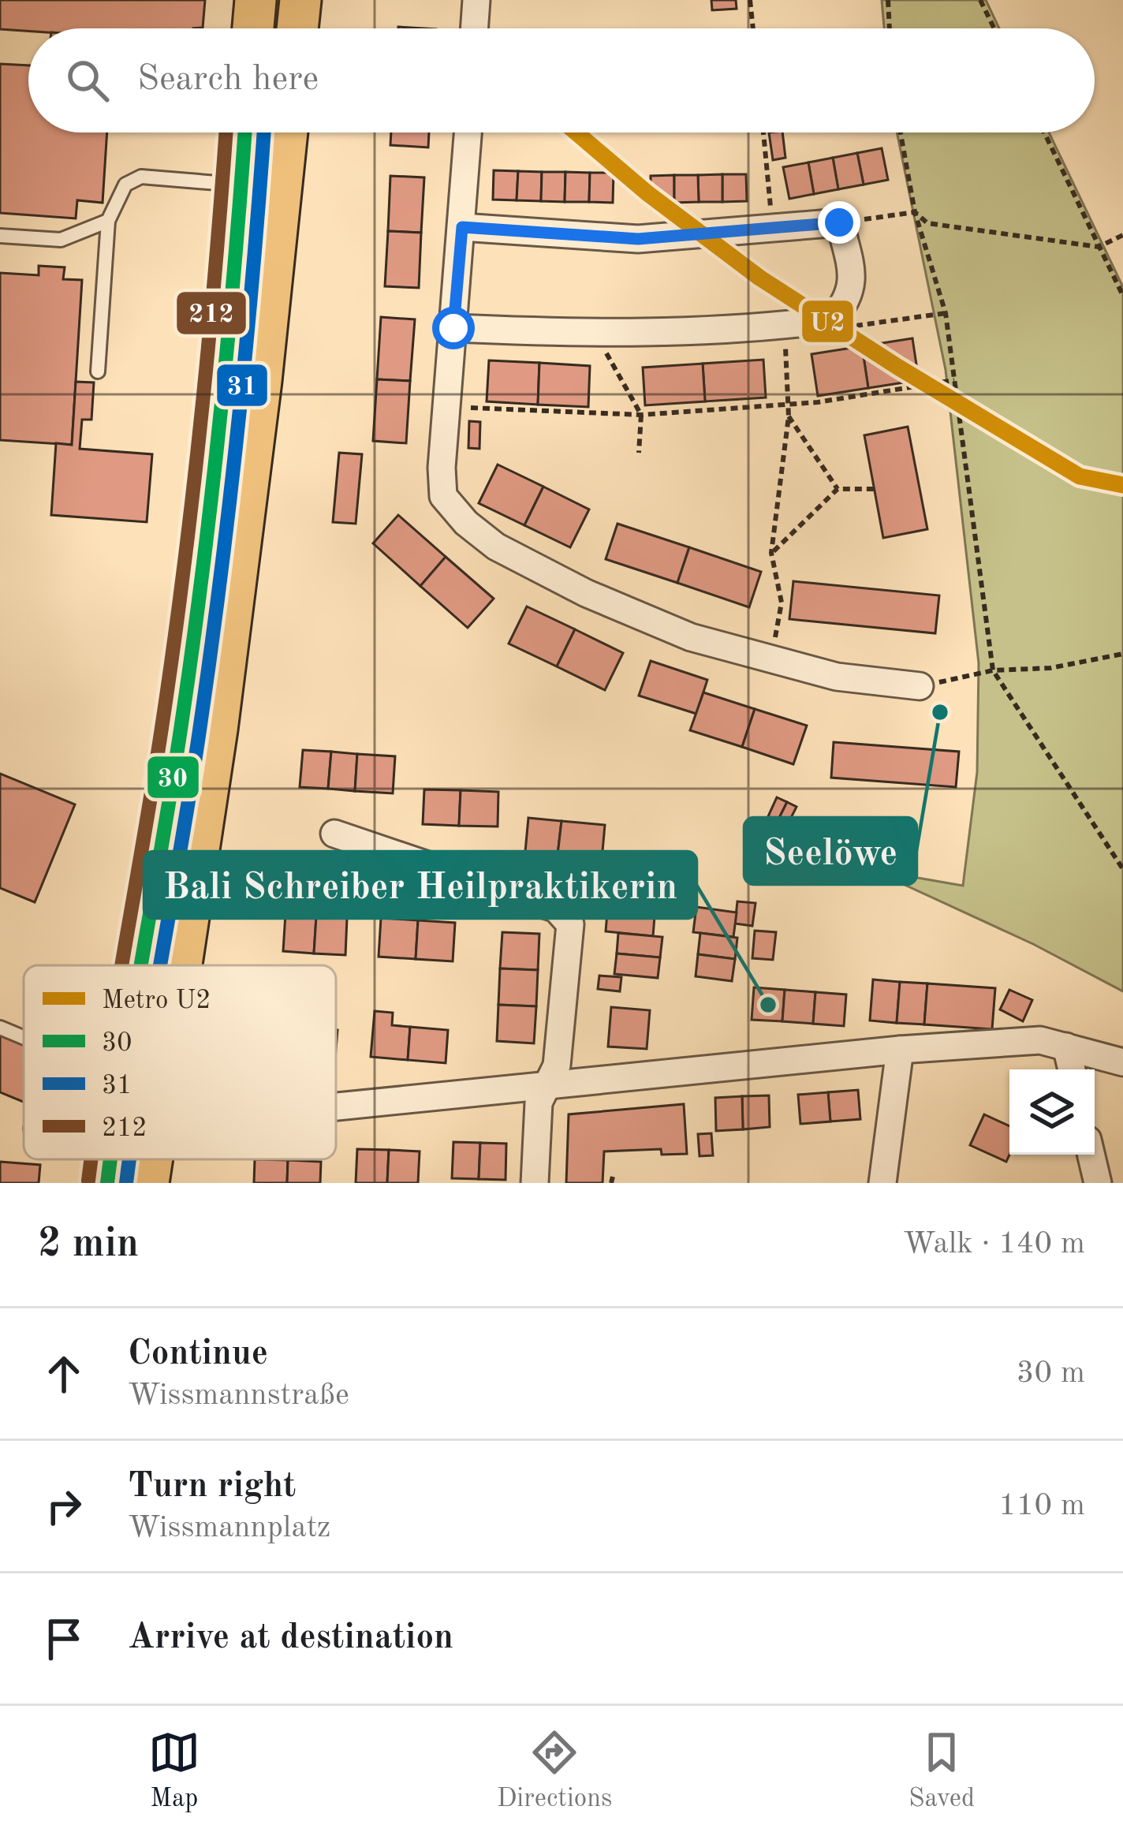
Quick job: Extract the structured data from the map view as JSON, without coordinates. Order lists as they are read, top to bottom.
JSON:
{
  "places": ["Seelöwe", "Bali Schreiber Heilpraktikerin"],
  "lines": [
    "metro line U2",
    "transit line 30",
    "transit line 31",
    "transit line 212"
  ],
  "legend": [
    "Metro U2",
    "30",
    "31",
    "212"
  ],
  "page": {
    "search": "Search here",
    "heading": ["2 min", "Walk · 140 m"],
    "list": [
      ["Continue", "Wissmannstraße", "30 m"],
      ["Turn right", "Wissmannplatz", "110 m"],
      "Arrive at destination"
    ],
    "nav": ["Map", "Directions", "Saved"]
  }
}
